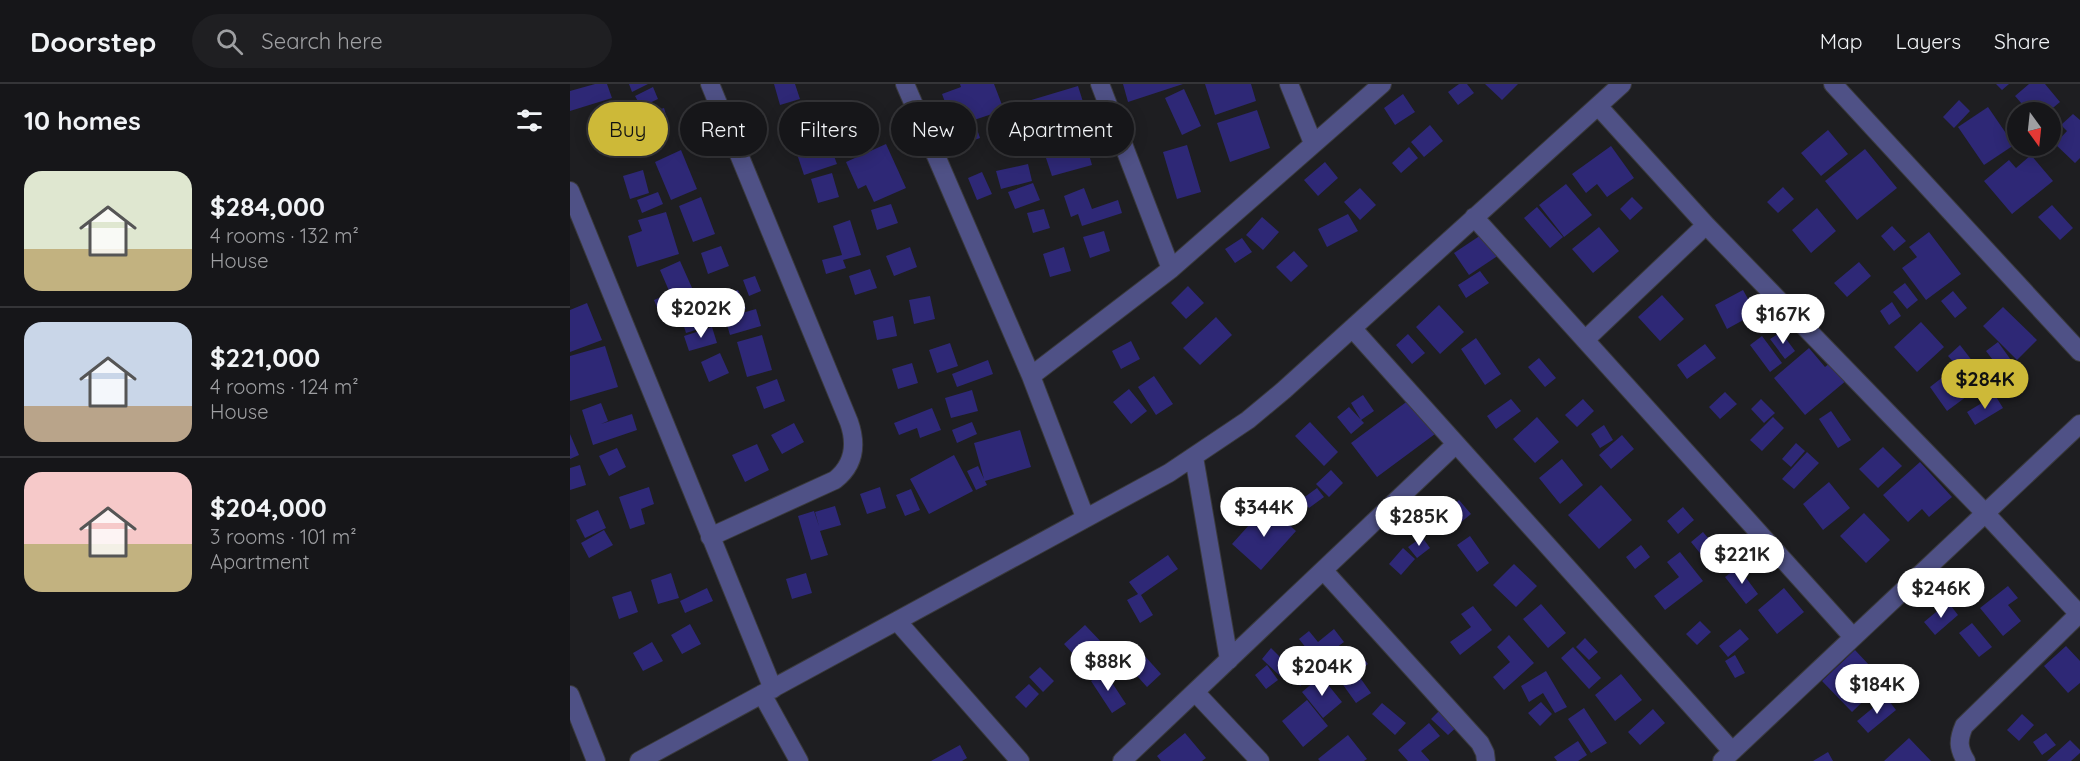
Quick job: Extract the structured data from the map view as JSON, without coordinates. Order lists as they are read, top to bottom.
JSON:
{
  "north": "bottom",
  "page": {
    "header": "Doorstep",
    "search": "Search here",
    "nav": ["Map", "Layers", "Share"],
    "heading": "10 homes",
    "chip": [
      "Buy",
      "Rent",
      "Filters",
      "New",
      "Apartment"
    ],
    "list": [
      {
        "name": "$284,000",
        "note": "4 rooms · 132 m² · House"
      },
      {
        "name": "$221,000",
        "note": "4 rooms · 124 m² · House"
      },
      {
        "name": "$204,000",
        "note": "3 rooms · 101 m² · Apartment"
      }
    ],
    "price": [
      "$202K",
      "$167K",
      "$284K",
      "$344K",
      "$285K",
      "$221K",
      "$246K",
      "$88K",
      "$204K",
      "$184K"
    ]
  }
}
